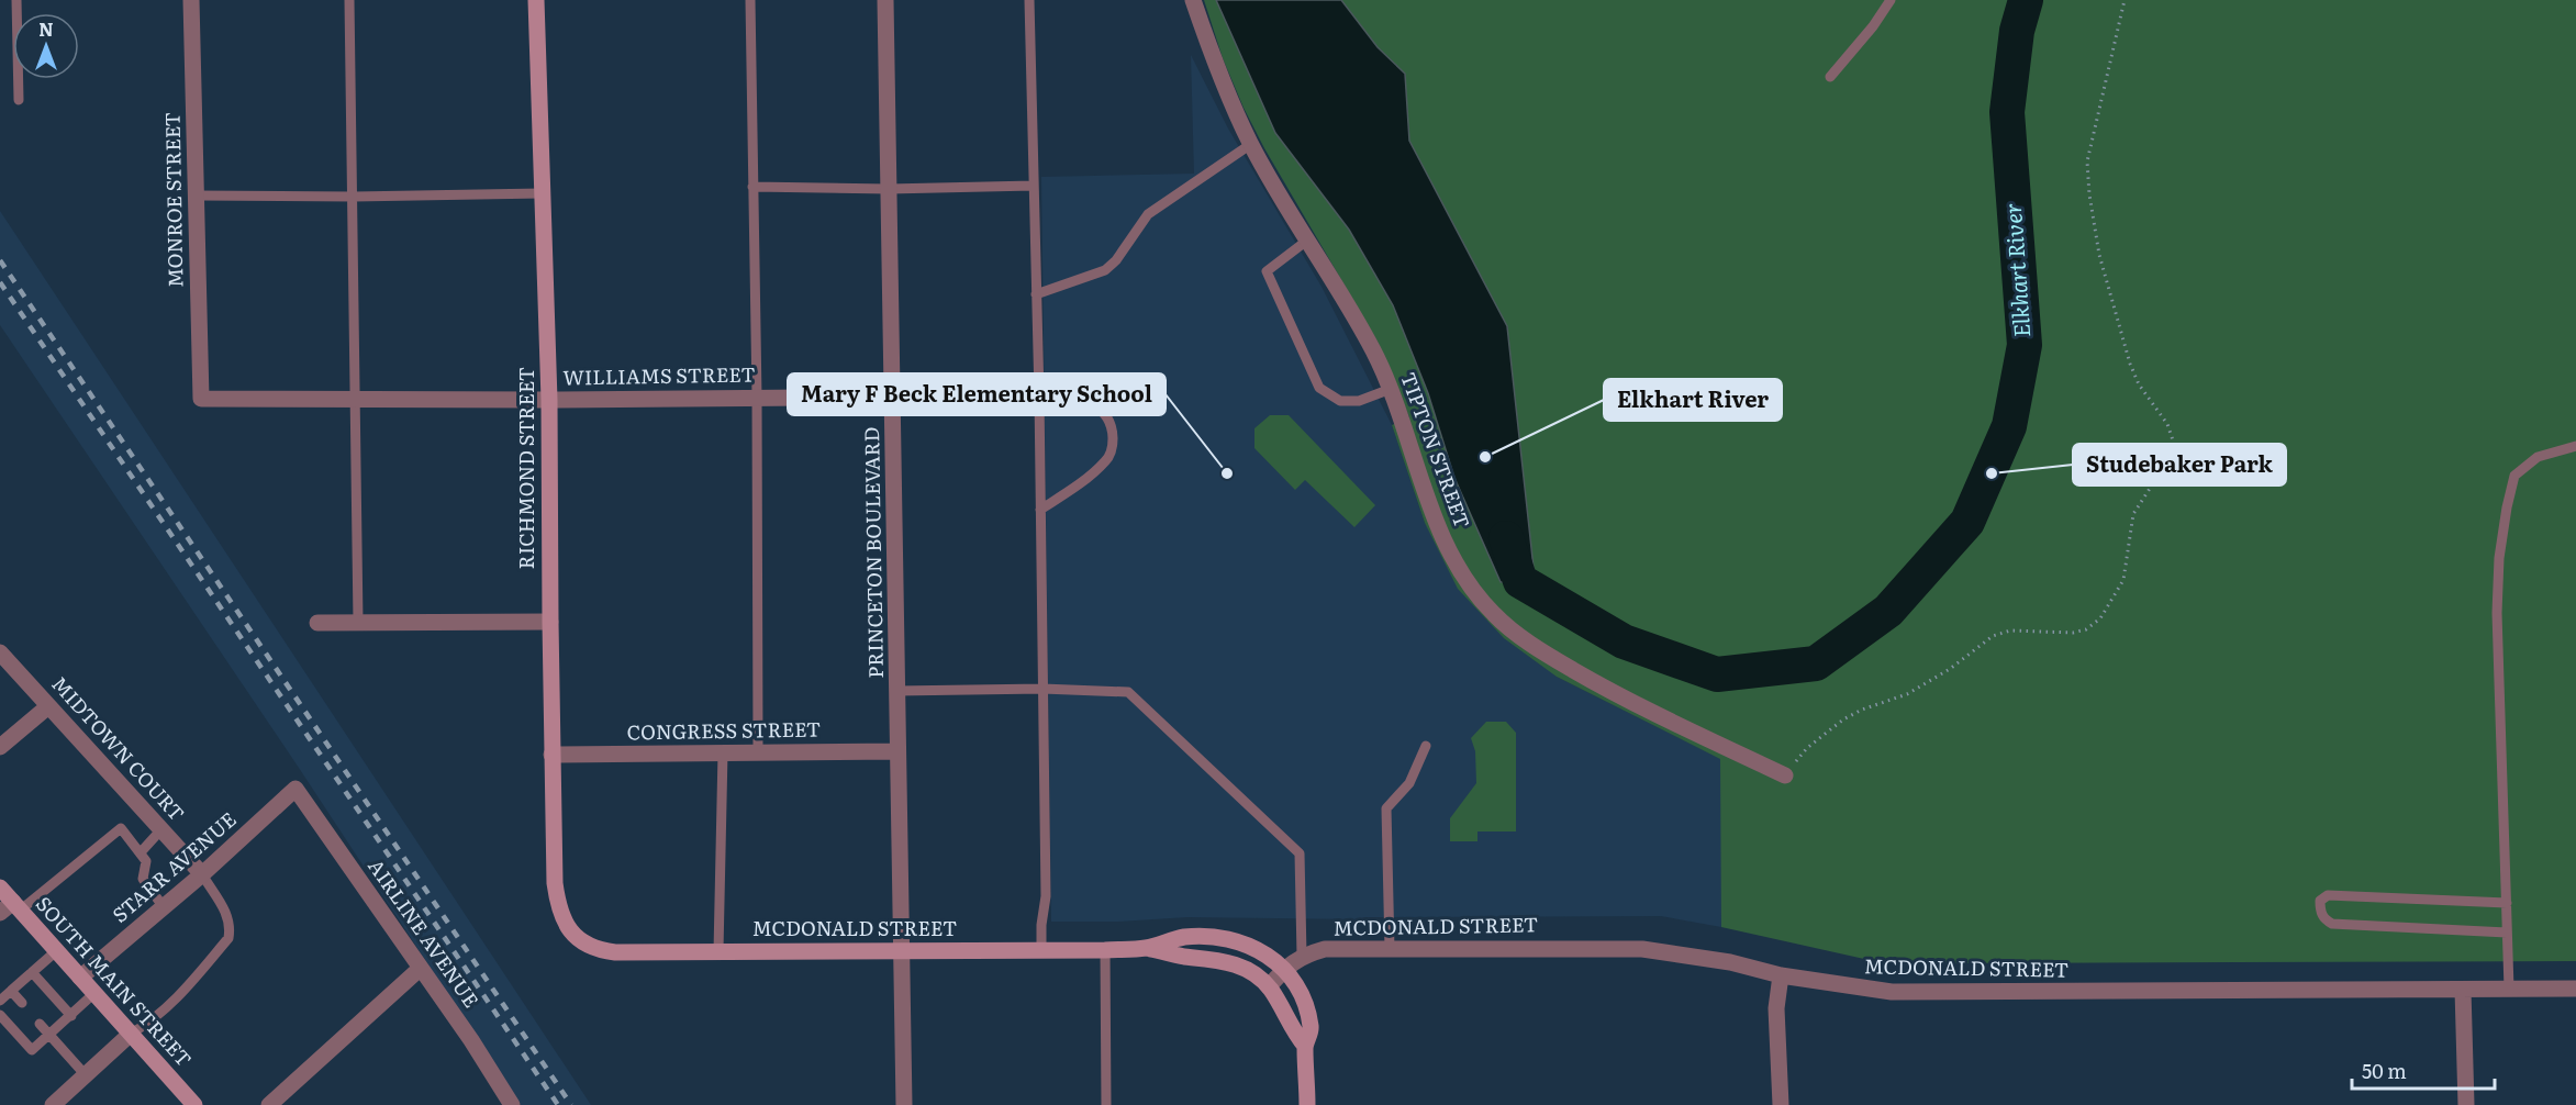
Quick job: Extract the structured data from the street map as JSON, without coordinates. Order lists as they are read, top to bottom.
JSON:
{
  "streets": {
    "street": [
      "MONROE STREET",
      "WILLIAMS STREET",
      "TIPTON STREET",
      "RICHMOND STREET",
      "PRINCETON BOULEVARD",
      "CONGRESS STREET",
      "MIDTOWN COURT",
      "STARR AVENUE",
      "MCDONALD STREET",
      "AIRLINE AVENUE",
      "SOUTH MAIN STREET"
    ]
  },
  "crossings": [
    ["MONROE STREET", "WILLIAMS STREET"],
    ["WILLIAMS STREET", "RICHMOND STREET"],
    ["WILLIAMS STREET", "PRINCETON BOULEVARD"],
    ["RICHMOND STREET", "CONGRESS STREET"],
    ["RICHMOND STREET", "MCDONALD STREET"],
    ["PRINCETON BOULEVARD", "CONGRESS STREET"],
    ["PRINCETON BOULEVARD", "MCDONALD STREET"],
    ["MIDTOWN COURT", "STARR AVENUE"],
    ["STARR AVENUE", "AIRLINE AVENUE"],
    ["STARR AVENUE", "SOUTH MAIN STREET"]
  ],
  "water": ["Elkhart River"],
  "places": ["Elkhart River", "Mary F Beck Elementary School", "Studebaker Park"],
  "scale_bar": "50 m",
  "north": "top"
}
